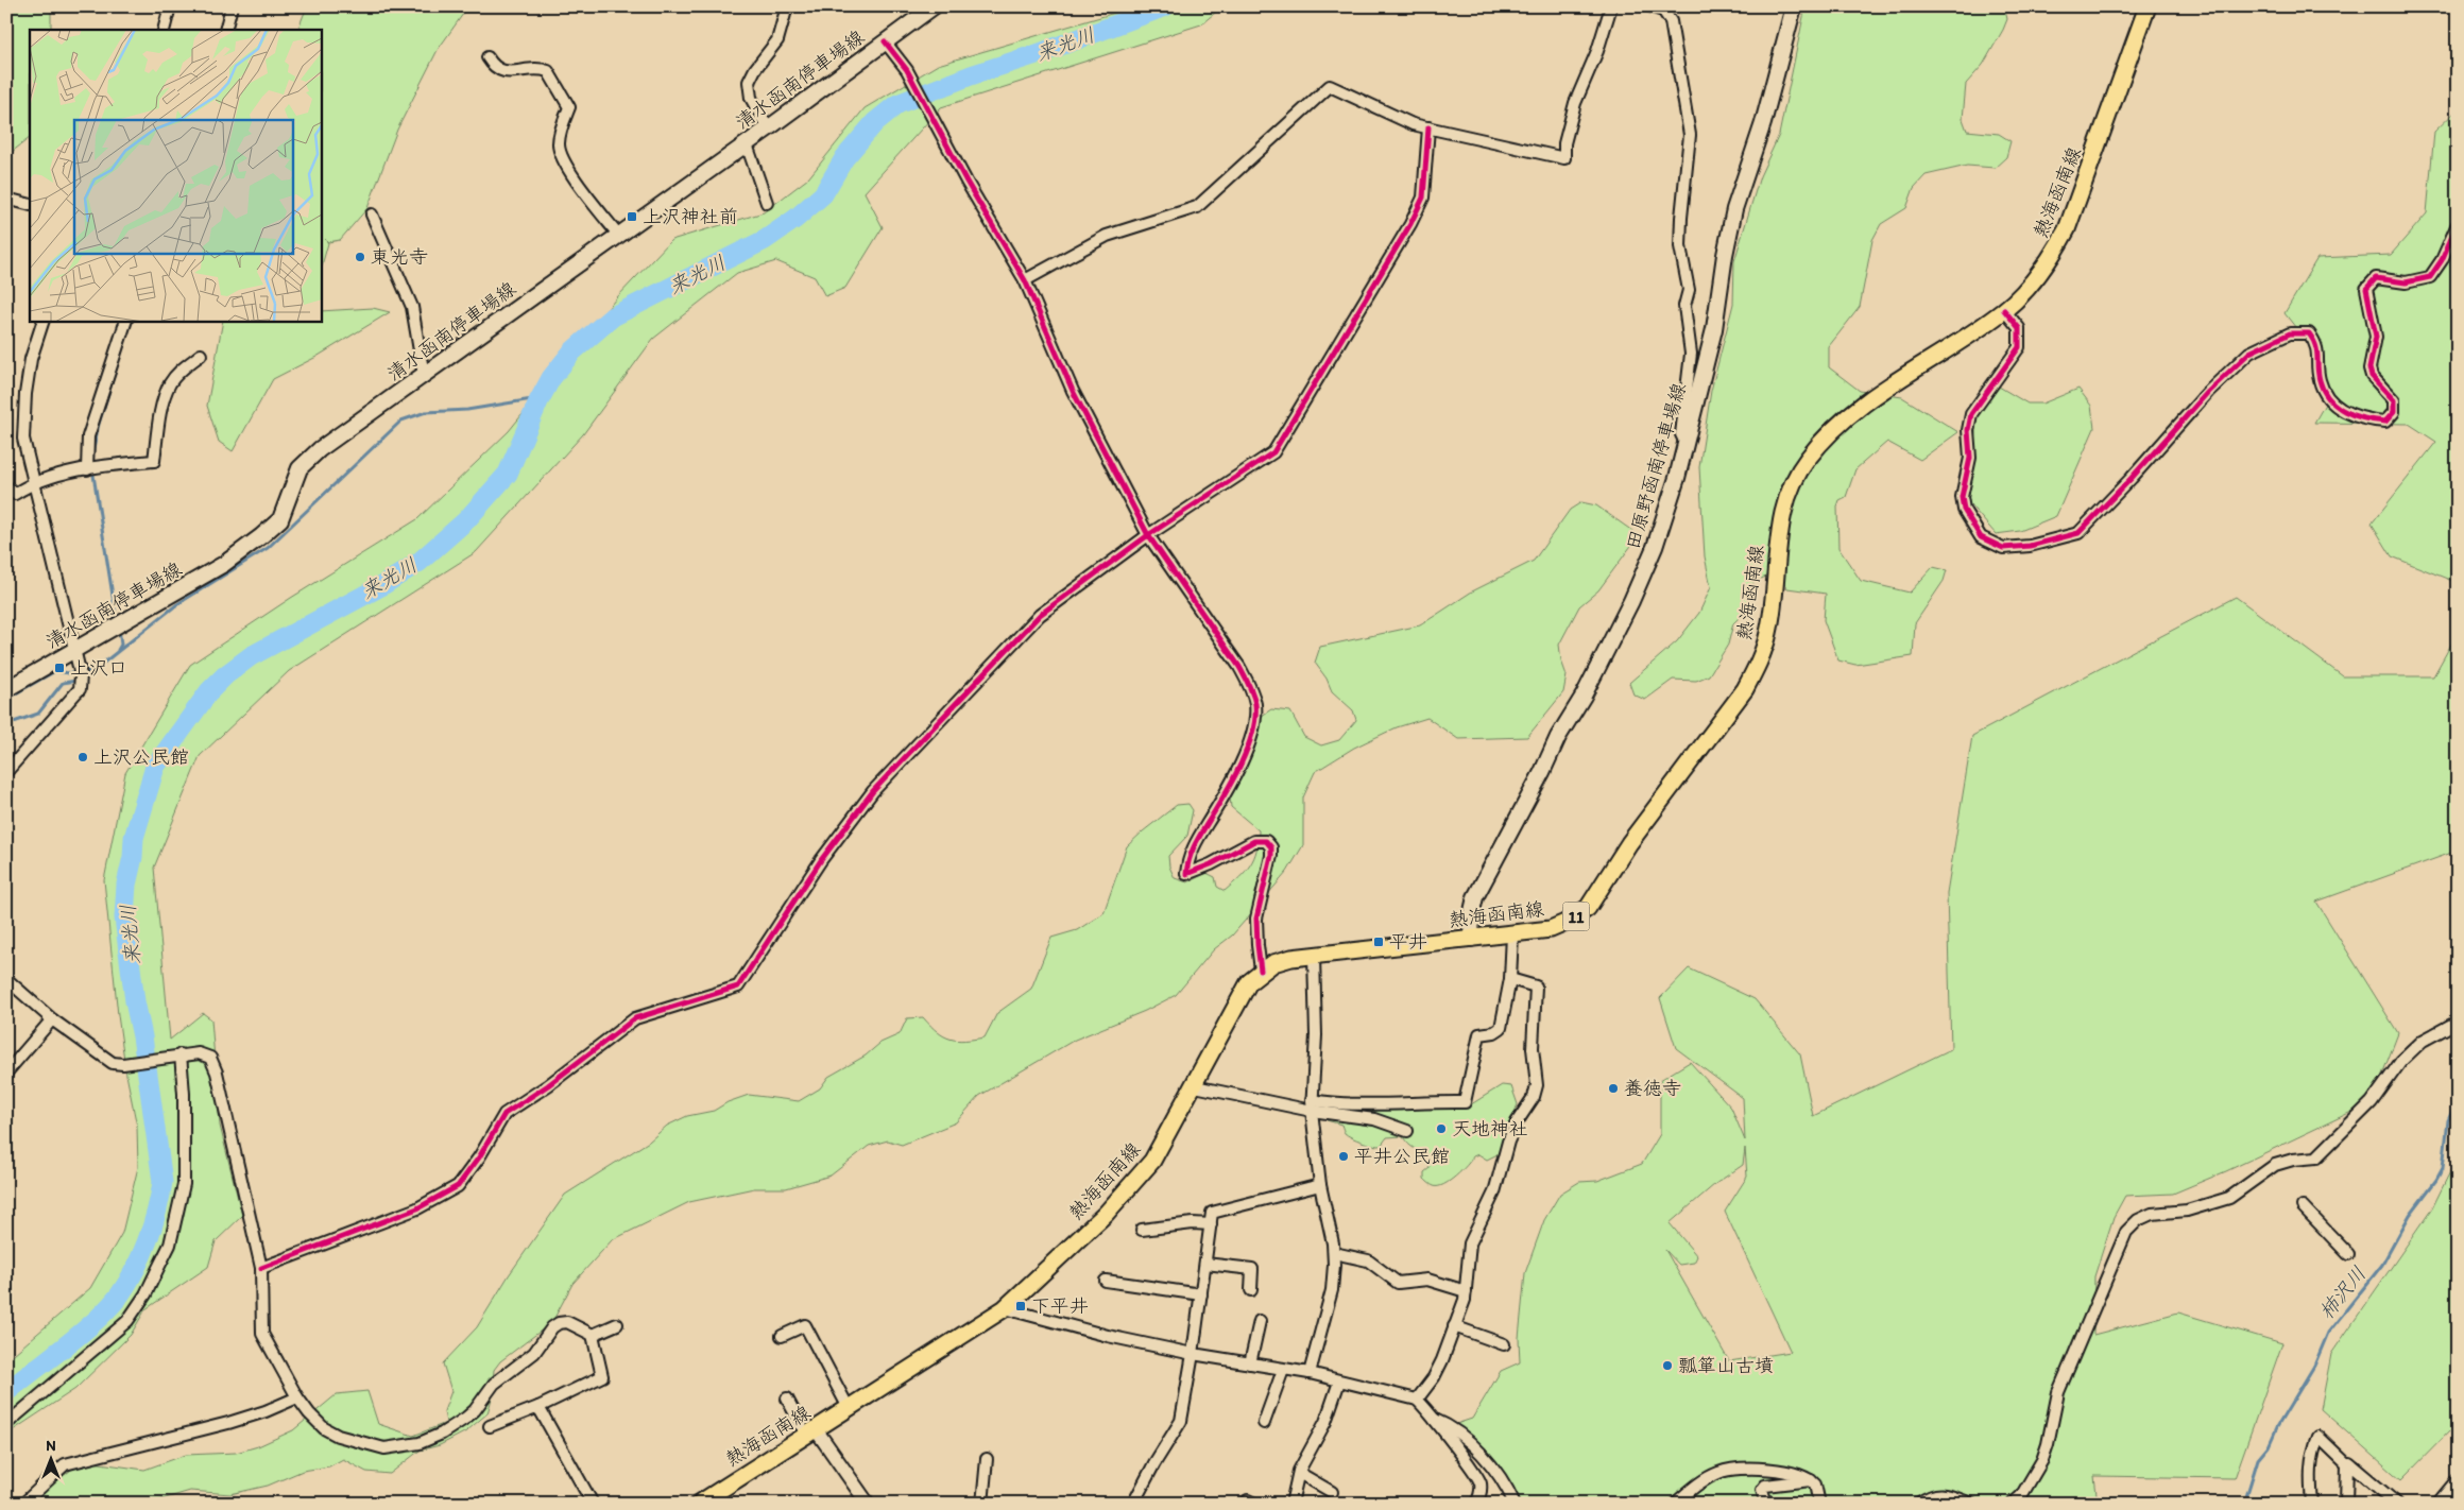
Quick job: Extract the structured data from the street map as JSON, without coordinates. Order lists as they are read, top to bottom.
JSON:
{
  "streets": {
    "main road": [
      "清水函南停車場線",
      "熱海函南線",
      "田原野函南停車場線",
      "11"
    ]
  },
  "crossings": [
    ["熱海函南線", "田原野函南停車場線"]
  ],
  "water": ["来光川", "柿沢川"],
  "places": {
    "transit": [
      "上沢神社前",
      "上沢口",
      "平井",
      "下平井"
    ],
    "other": [
      "東光寺",
      "上沢公民館",
      "養徳寺",
      "天地神社",
      "平井公民館",
      "瓢箪山古墳"
    ]
  },
  "north": "top"
}
